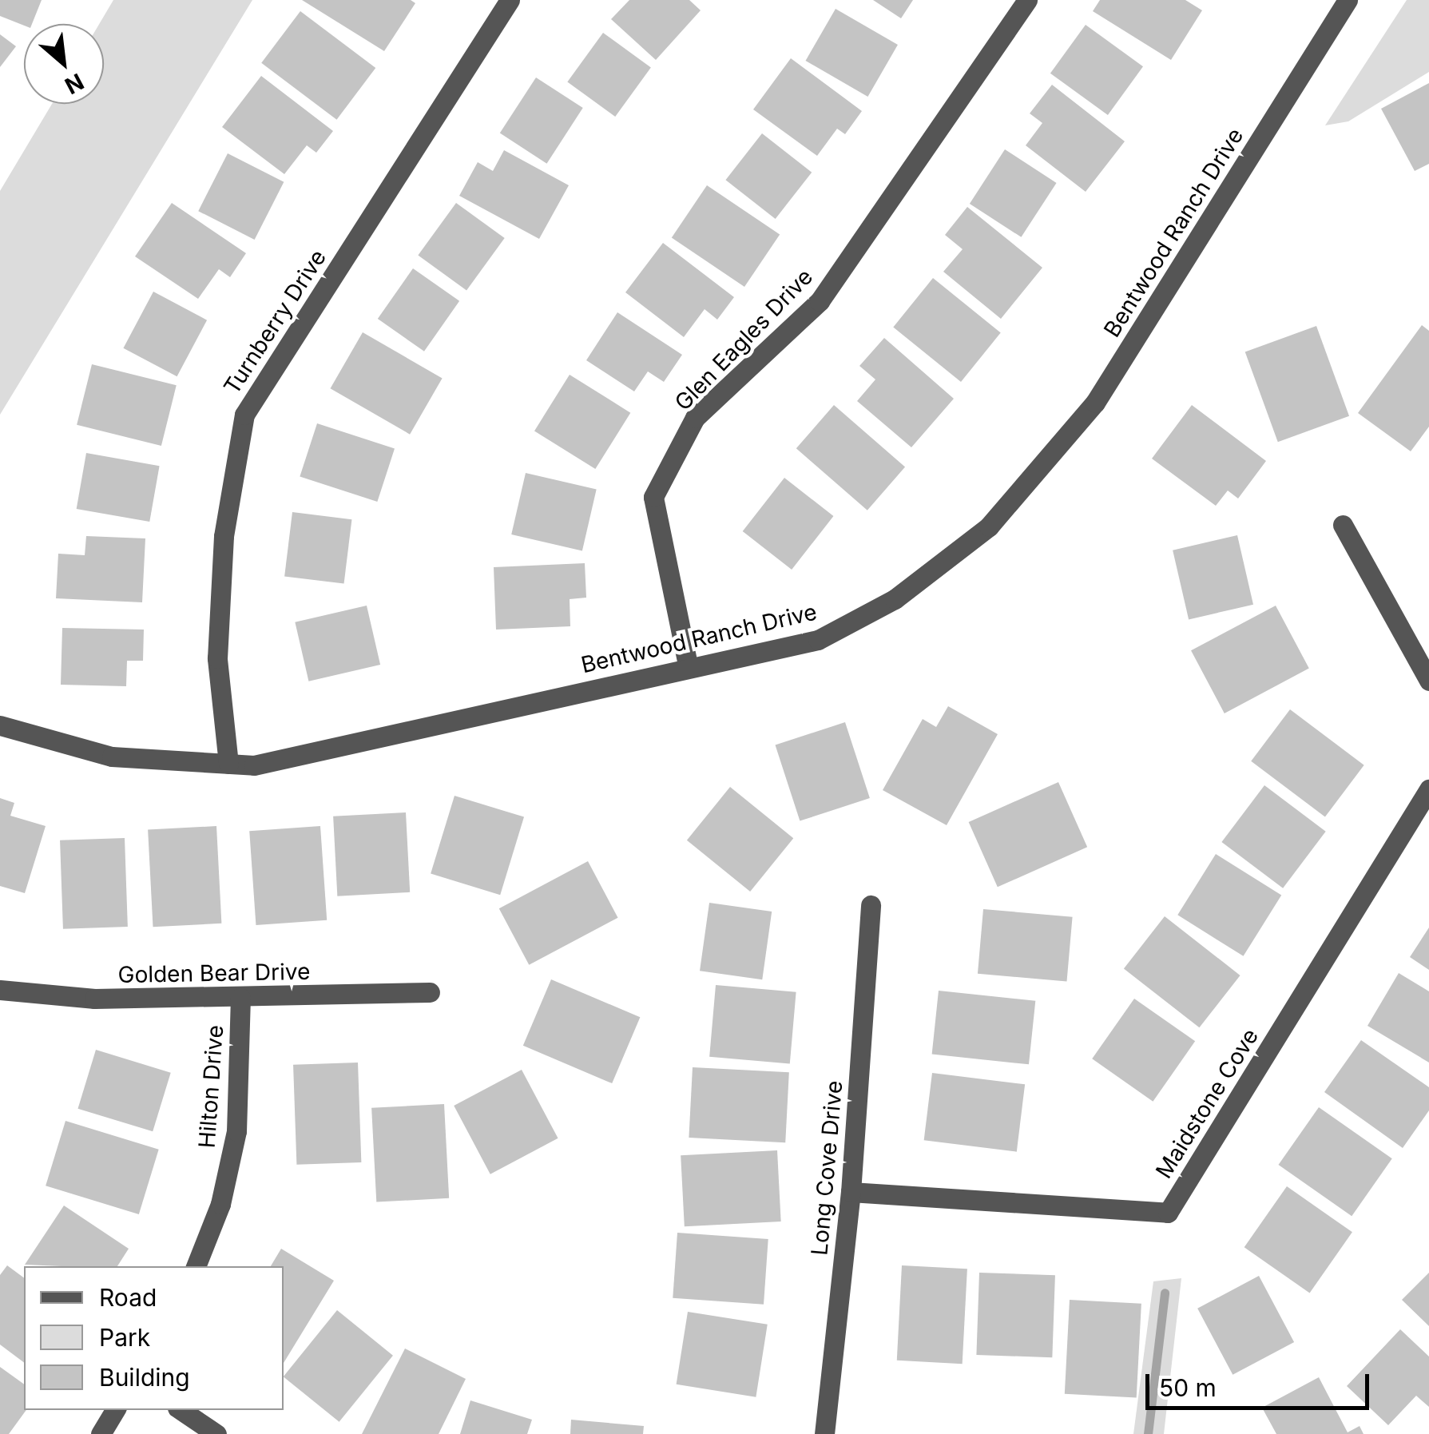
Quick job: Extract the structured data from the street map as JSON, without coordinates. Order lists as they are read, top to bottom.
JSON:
{
  "streets": {
    "street": [
      "Bentwood Ranch Drive",
      "Turnberry Drive",
      "Glen Eagles Drive",
      "Golden Bear Drive",
      "Hilton Drive",
      "Maidstone Cove",
      "Long Cove Drive"
    ]
  },
  "crossings": [
    ["Bentwood Ranch Drive", "Turnberry Drive"],
    ["Bentwood Ranch Drive", "Glen Eagles Drive"],
    ["Golden Bear Drive", "Hilton Drive"],
    ["Maidstone Cove", "Long Cove Drive"]
  ],
  "legend": ["Road", "Park", "Building"],
  "scale_bar": "50 m",
  "north": "bottom right"
}
